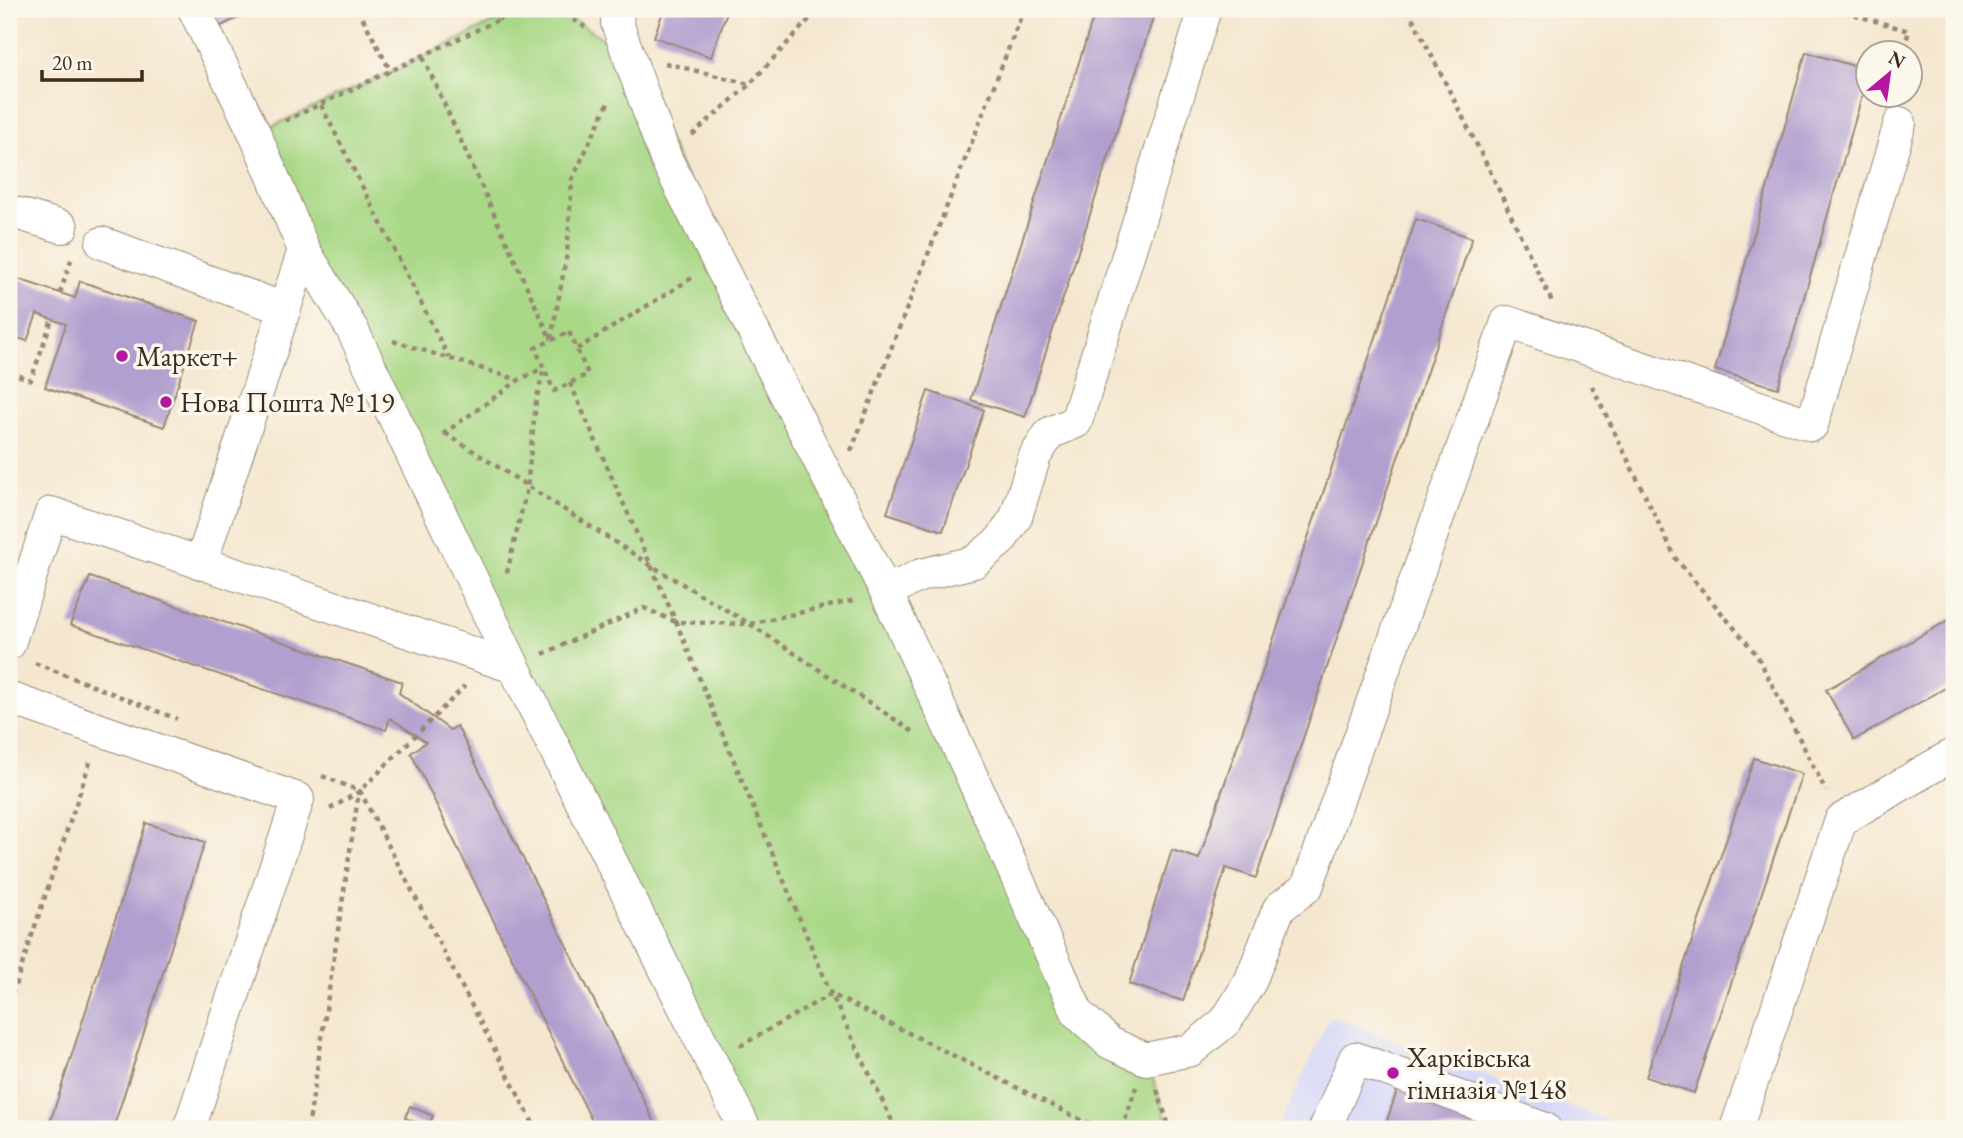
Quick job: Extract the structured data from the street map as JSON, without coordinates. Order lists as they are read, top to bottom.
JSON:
{
  "places": ["Маркет+", "Нова Пошта №119", "Харківська гімназія №148"],
  "scale_bar": "20 m",
  "north": "top right"
}
